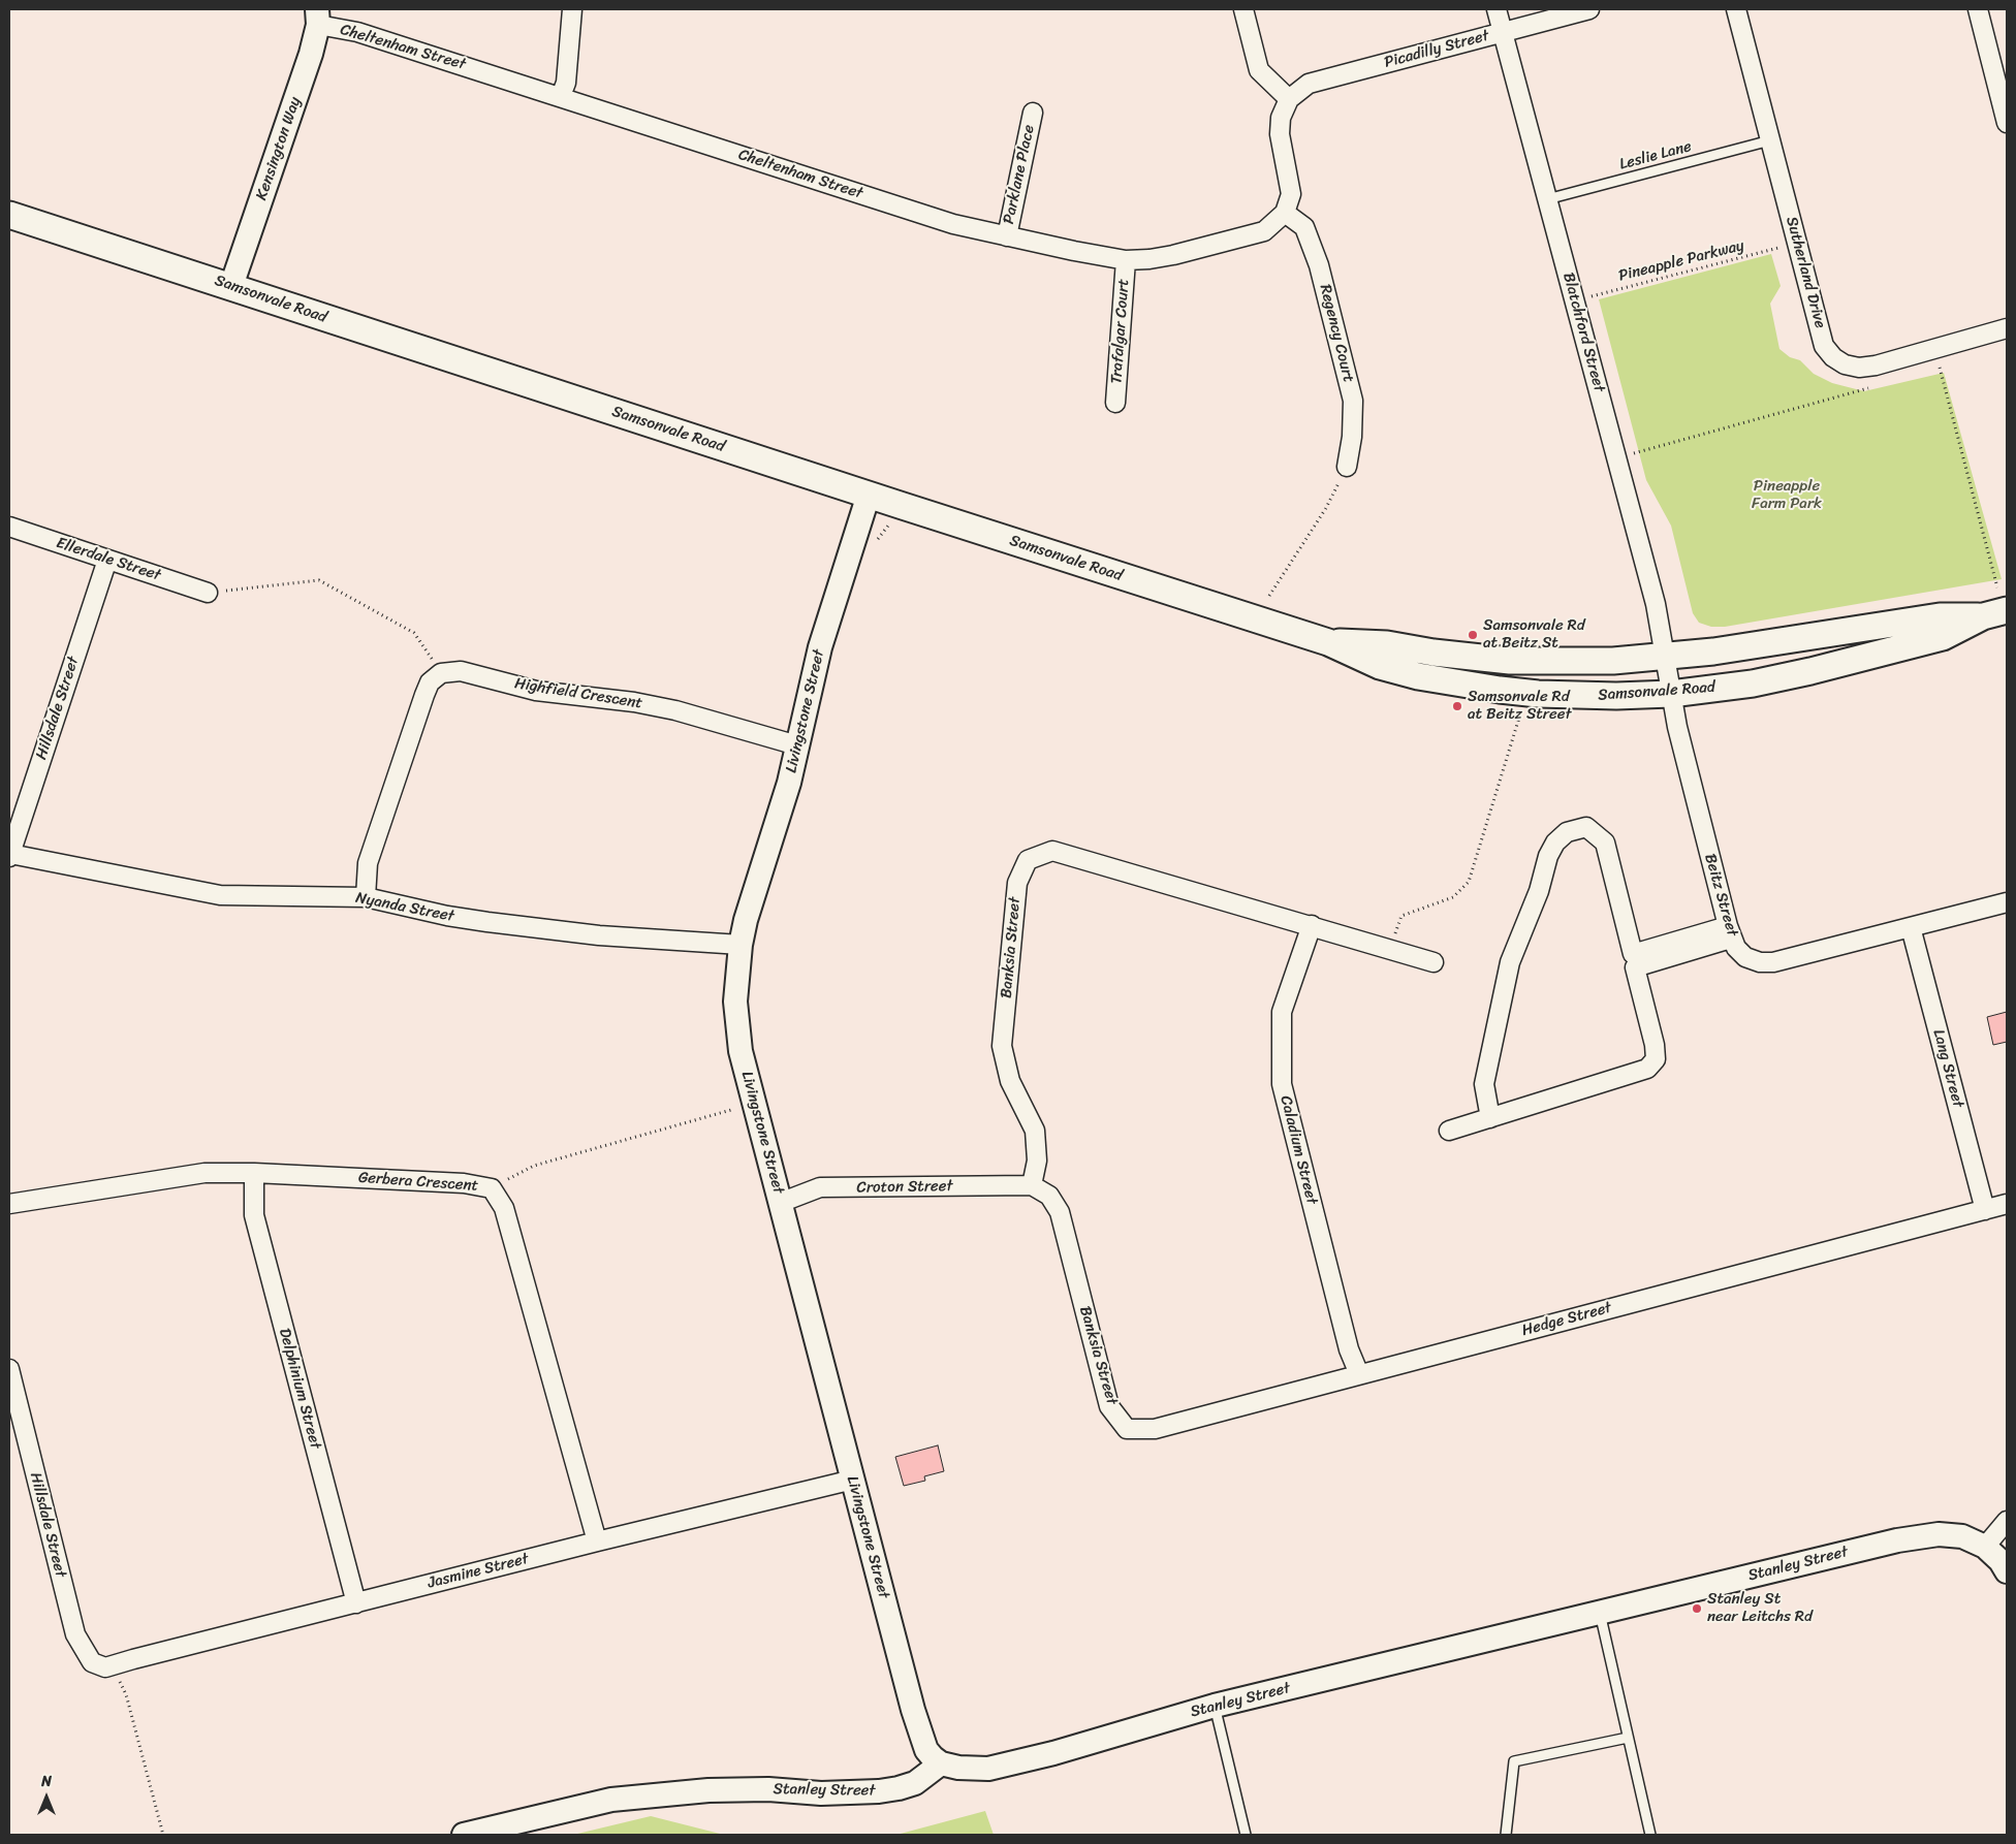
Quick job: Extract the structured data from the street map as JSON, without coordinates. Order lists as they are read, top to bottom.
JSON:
{
  "streets": {
    "main road": ["Samsonvale Road"],
    "street": [
      "Cheltenham Street",
      "Picadilly Street",
      "Kensington Way",
      "Parklane Place",
      "Sutherland Drive",
      "Trafalgar Court",
      "Blatchford Street",
      "Regency Court",
      "Ellerdale Street",
      "Highfield Crescent",
      "Hillsdale Street",
      "Livingstone Street",
      "Beitz Street",
      "Nyanda Street",
      "Banksia Street",
      "Lang Street",
      "Caladium Street",
      "Gerbera Crescent",
      "Croton Street",
      "Hedge Street",
      "Delphinium Street",
      "Stanley Street",
      "Jasmine Street"
    ],
    "lane": ["Leslie Lane"],
    "path": ["Pineapple Parkway"]
  },
  "crossings": [
    ["Cheltenham Street", "Kensington Way"],
    ["Cheltenham Street", "Parklane Place"],
    ["Cheltenham Street", "Trafalgar Court"],
    ["Cheltenham Street", "Regency Court"],
    ["Picadilly Street", "Blatchford Street"],
    ["Kensington Way", "Samsonvale Road"],
    ["Leslie Lane", "Sutherland Drive"],
    ["Leslie Lane", "Blatchford Street"],
    ["Samsonvale Road", "Blatchford Street"],
    ["Samsonvale Road", "Livingstone Street"],
    ["Samsonvale Road", "Beitz Street"],
    ["Blatchford Street", "Beitz Street"],
    ["Ellerdale Street", "Hillsdale Street"],
    ["Highfield Crescent", "Livingstone Street"],
    ["Hillsdale Street", "Nyanda Street"],
    ["Hillsdale Street", "Jasmine Street"],
    ["Livingstone Street", "Nyanda Street"],
    ["Livingstone Street", "Croton Street"],
    ["Livingstone Street", "Stanley Street"],
    ["Livingstone Street", "Jasmine Street"],
    ["Beitz Street", "Lang Street"],
    ["Banksia Street", "Caladium Street"],
    ["Banksia Street", "Croton Street"],
    ["Banksia Street", "Hedge Street"],
    ["Lang Street", "Hedge Street"],
    ["Caladium Street", "Hedge Street"],
    ["Gerbera Crescent", "Delphinium Street"],
    ["Gerbera Crescent", "Jasmine Street"],
    ["Delphinium Street", "Jasmine Street"]
  ],
  "parks": ["Pineapple Farm Park"],
  "places": ["Samsonvale Rd at Beitz St", "Samsonvale Rd at Beitz Street", "Stanley St near Leitchs Rd"],
  "north": "top"
}
